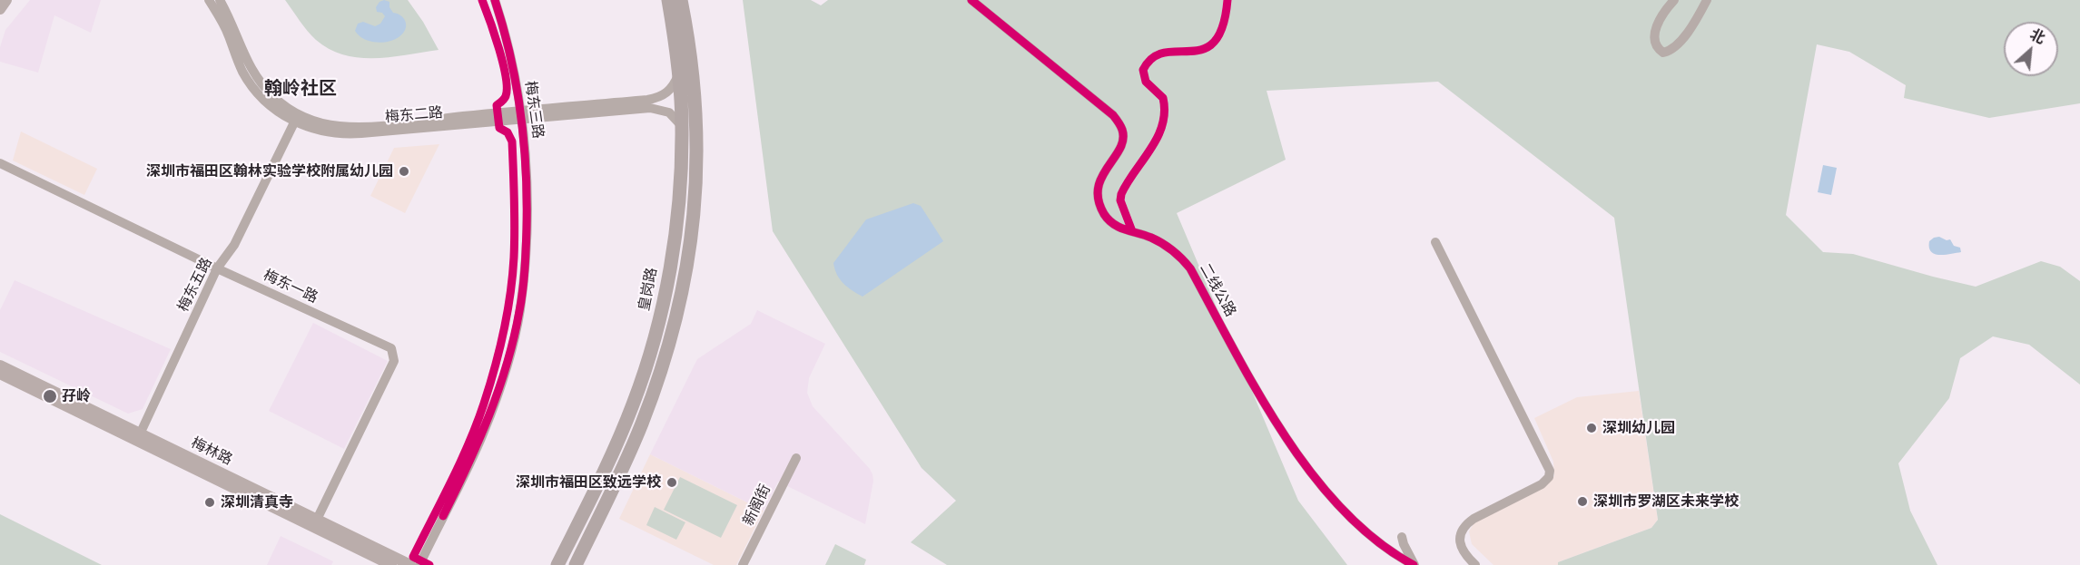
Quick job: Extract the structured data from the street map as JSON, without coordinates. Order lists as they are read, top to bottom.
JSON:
{
  "streets": {
    "highway": ["皇岗路"],
    "main road": ["梅林路"],
    "street": [
      "梅东三路",
      "梅东二路",
      "梅东五路",
      "梅东一路",
      "二线公路",
      "新阁街"
    ]
  },
  "crossings": [
    ["梅东三路", "梅东二路"],
    ["梅东二路", "梅东五路"],
    ["梅东二路", "皇岗路"],
    ["梅东五路", "梅东一路"],
    ["梅东五路", "梅林路"],
    ["梅东一路", "梅林路"]
  ],
  "districts": ["翰岭社区"],
  "places": [
    "深圳市福田区翰林实验学校附属幼儿园",
    "孖岭",
    "深圳幼儿园",
    "深圳市福田区致远学校",
    "深圳市罗湖区未来学校",
    "深圳清真寺"
  ],
  "north": "top right"
}
